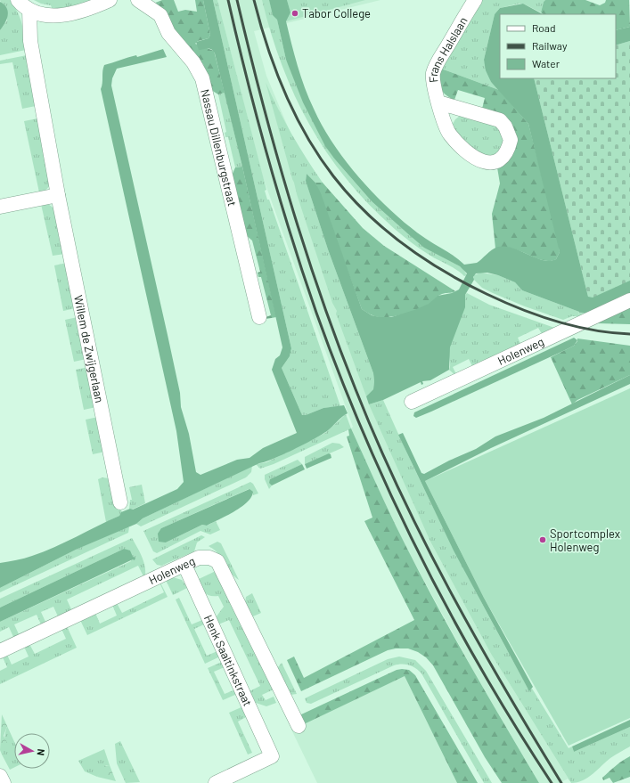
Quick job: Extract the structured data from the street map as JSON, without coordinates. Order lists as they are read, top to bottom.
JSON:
{
  "streets": {
    "street": [
      "Frans Halslaan",
      "Nassau Dillenburgstraat",
      "Willem de Zwijgerlaan",
      "Holenweg",
      "Henk Saaltinkstraat"
    ]
  },
  "crossings": [
    ["Holenweg", "Henk Saaltinkstraat"]
  ],
  "places": ["Tabor College", "Sportcomplex Holenweg"],
  "legend": ["Road", "Railway", "Water"],
  "north": "right"
}
